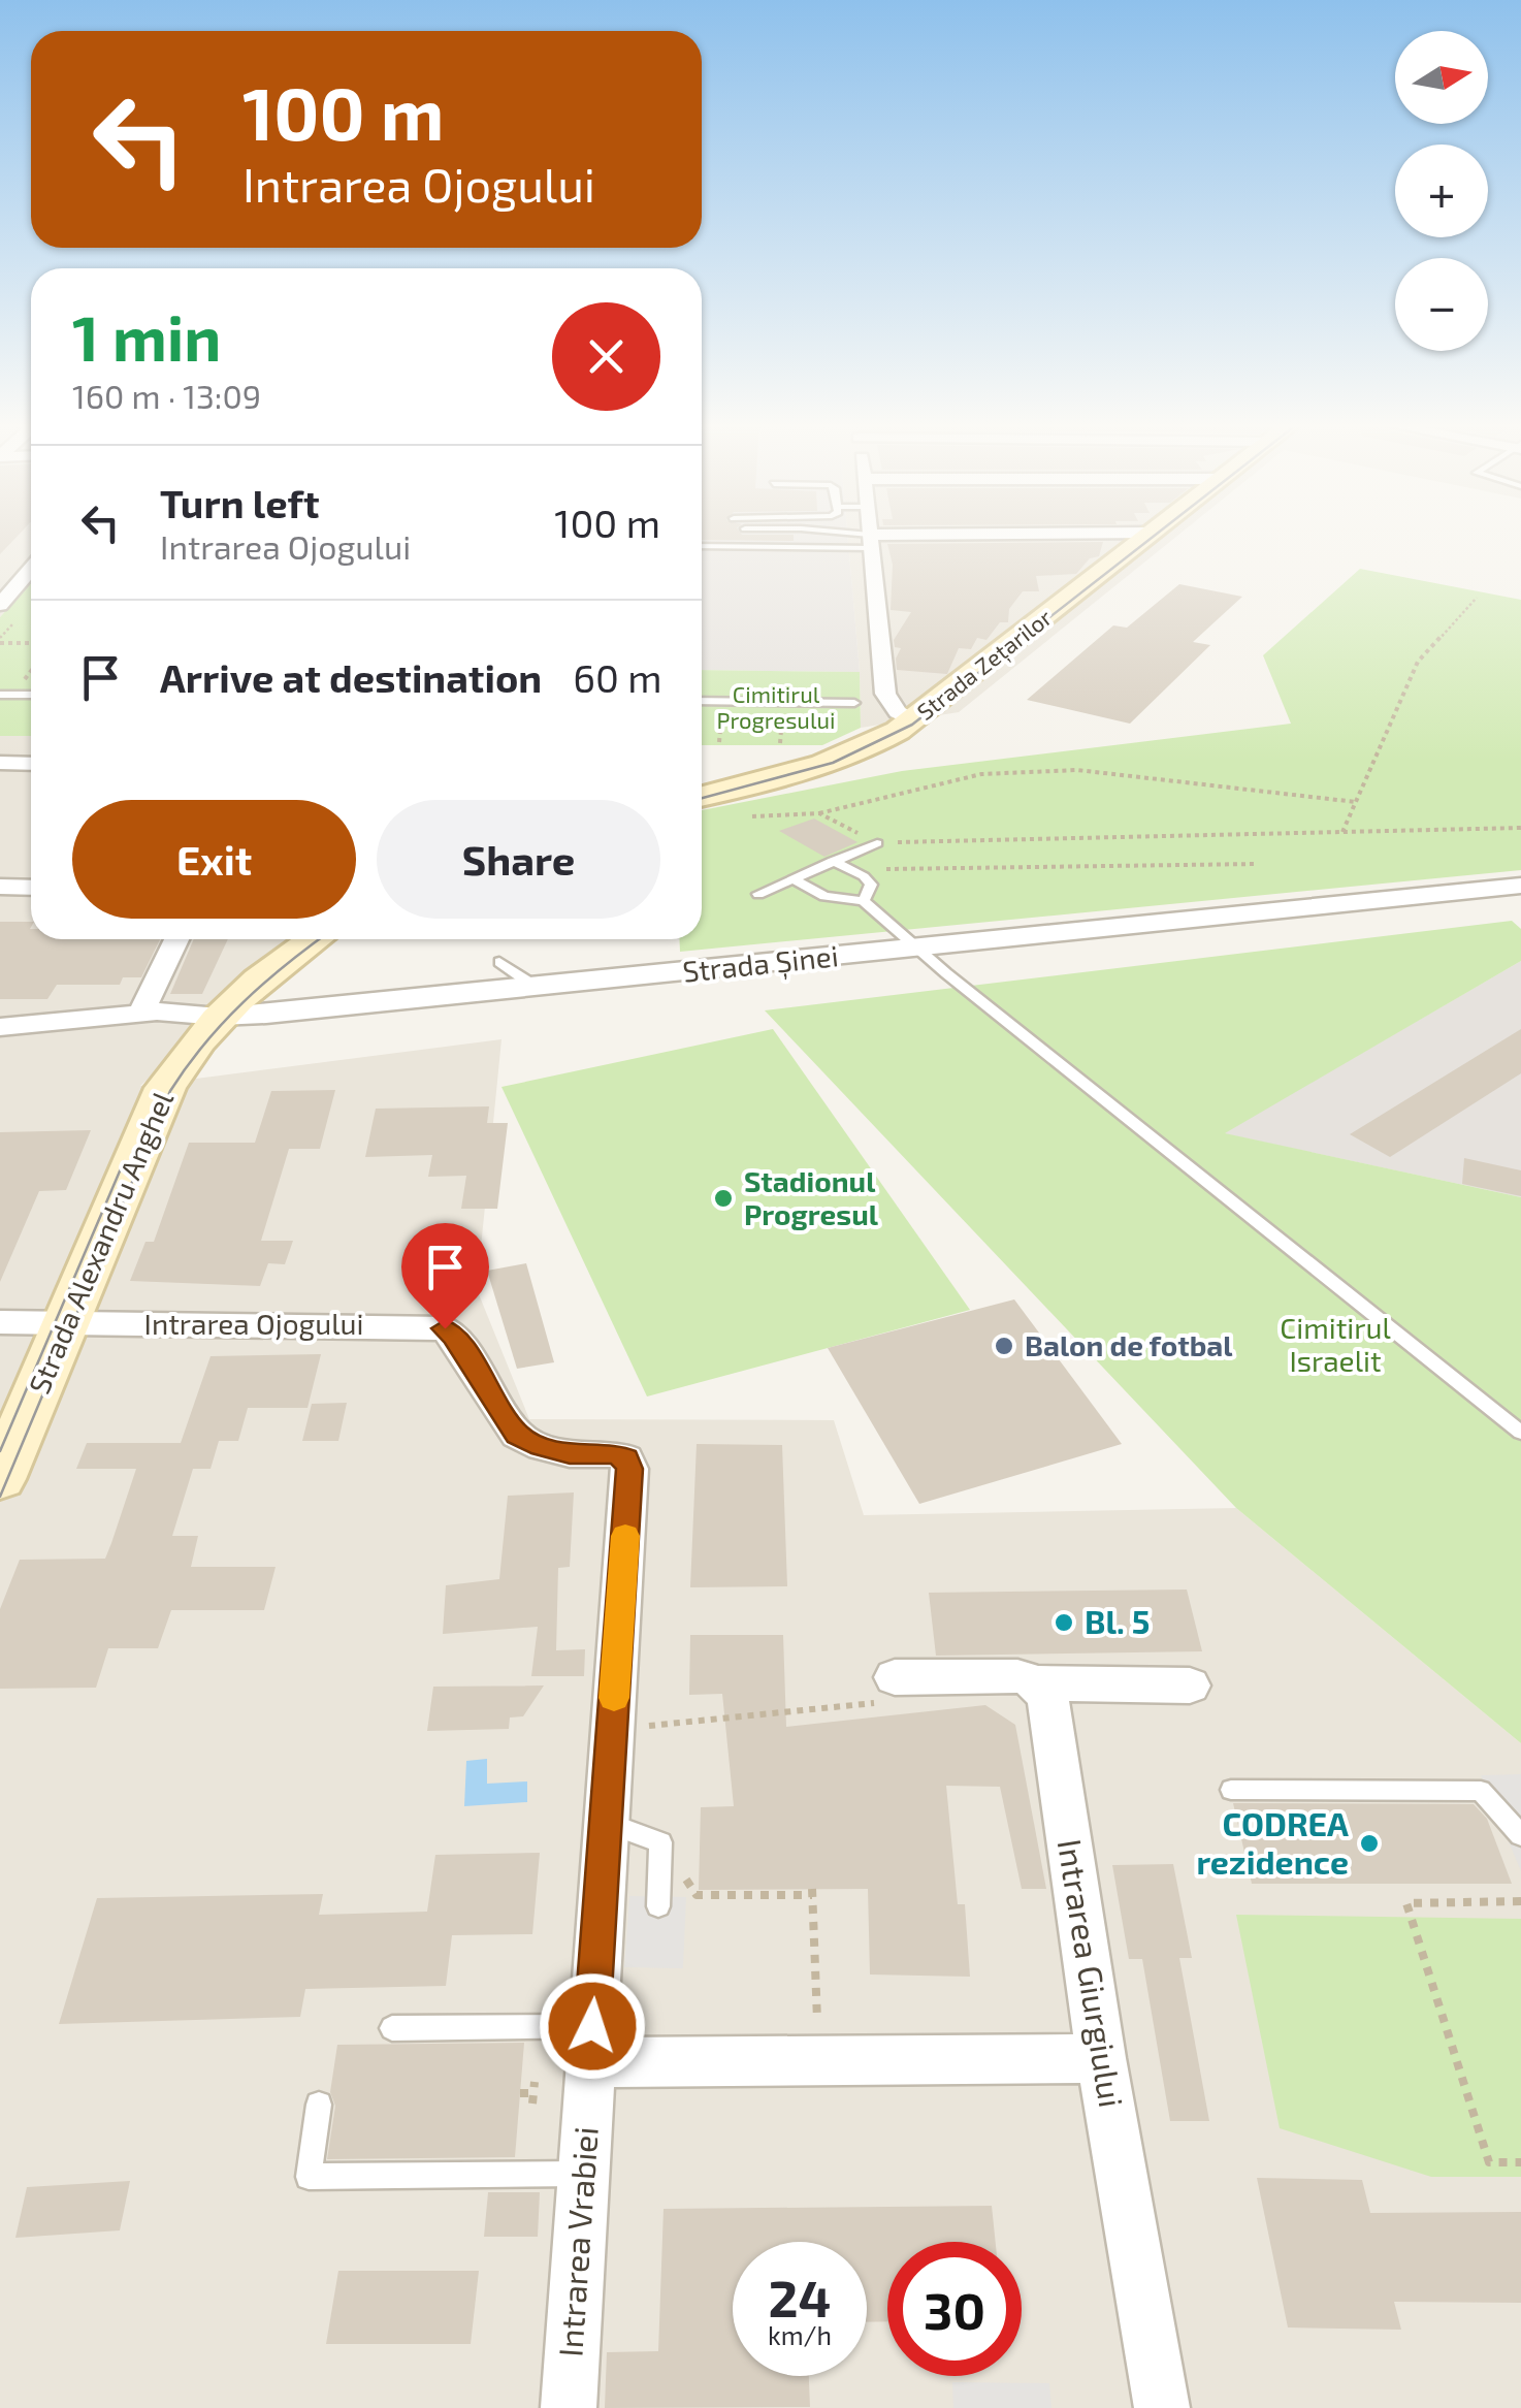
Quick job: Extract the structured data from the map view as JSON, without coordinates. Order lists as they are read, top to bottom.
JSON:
{
  "streets": {
    "main road": ["Strada Zețarilor", "Strada Alexandru Anghel"],
    "street": [
      "Strada Șinei",
      "Intrarea Ojogului",
      "Intrarea Giurgiului",
      "Intrarea Vrabiei"
    ]
  },
  "crossings": [
    ["Strada Șinei", "Strada Alexandru Anghel"],
    ["Strada Alexandru Anghel", "Intrarea Ojogului"],
    ["Intrarea Ojogului", "Intrarea Vrabiei"]
  ],
  "parks": ["Cimitirul Progresului", "Cimitirul Israelit"],
  "places": [
    "Stadionul Progresul",
    "Balon de fotbal",
    "Bl. 5",
    "CODREA rezidence"
  ],
  "north": "right",
  "page": {
    "map_buttons": ["+", "−"],
    "turn": ["100 m", "Intrarea Ojogului"],
    "heading": ["1 min", "160 m · 13:09"],
    "list": [
      {
        "name": "Turn left",
        "note": "Intrarea Ojogului",
        "value": "100 m"
      },
      {
        "name": "Arrive at destination",
        "value": "60 m"
      }
    ],
    "buttons": ["Exit", "Share"],
    "speed": "24 km/h",
    "limit": "30"
  }
}
